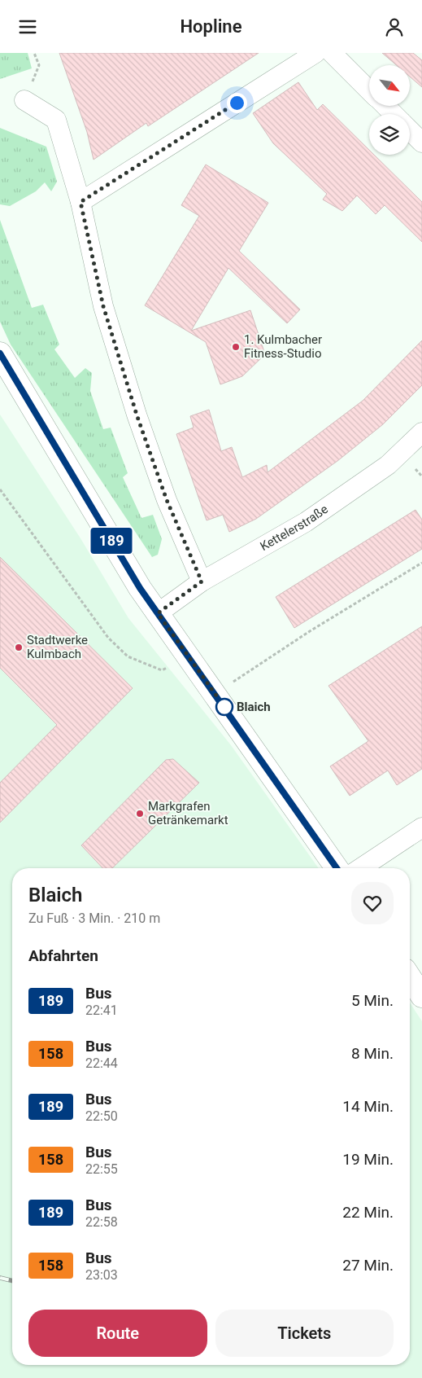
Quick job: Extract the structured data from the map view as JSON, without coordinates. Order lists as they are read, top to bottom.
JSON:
{
  "streets": {
    "street": ["Kettelerstraße"]
  },
  "places": [
    "1. Kulmbacher Fitness-Studio",
    "Stadtwerke Kulmbach",
    "Blaich",
    "Markgrafen Getränkemarkt"
  ],
  "lines": ["bus line 189"],
  "north": "bottom right",
  "page": {
    "header": "Hopline",
    "on_map": "189",
    "heading": [
      ["Blaich", "Zu Fuß · 3 Min. · 210 m"],
      "Abfahrten"
    ],
    "list": [
      {
        "mark": "189",
        "name": "Bus",
        "note": "22:41",
        "value": "5 Min."
      },
      {
        "mark": "158",
        "name": "Bus",
        "note": "22:44",
        "value": "8 Min."
      },
      {
        "mark": "189",
        "name": "Bus",
        "note": "22:50",
        "value": "14 Min."
      },
      {
        "mark": "158",
        "name": "Bus",
        "note": "22:55",
        "value": "19 Min."
      },
      {
        "mark": "189",
        "name": "Bus",
        "note": "22:58",
        "value": "22 Min."
      },
      {
        "mark": "158",
        "name": "Bus",
        "note": "23:03",
        "value": "27 Min."
      }
    ],
    "buttons": ["Route", "Tickets"]
  }
}
